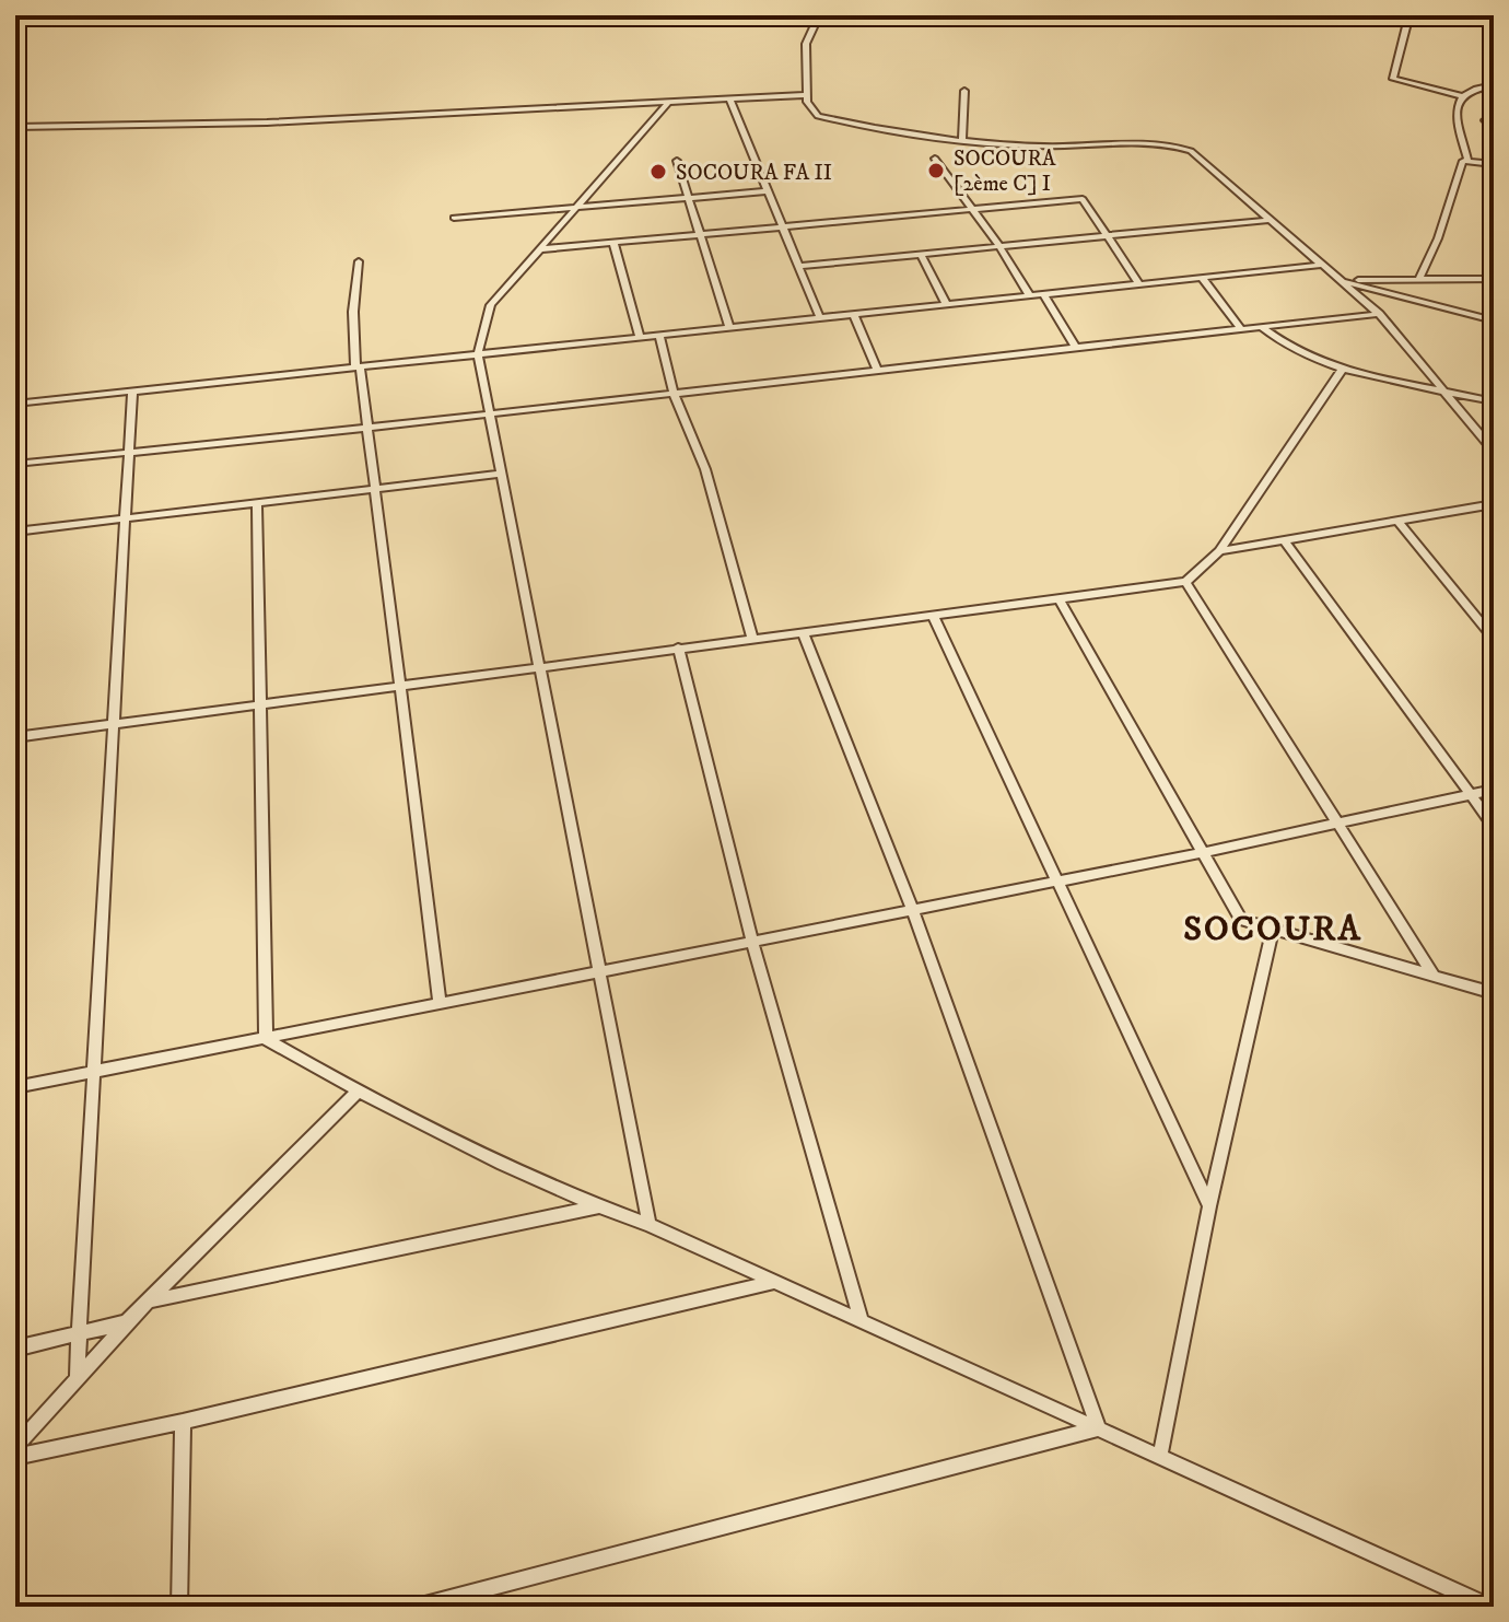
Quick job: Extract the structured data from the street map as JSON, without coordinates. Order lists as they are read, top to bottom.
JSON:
{
  "districts": ["SOCOURA"],
  "places": ["SOCOURA [2ème C] I", "SOCOURA FA II"]
}
